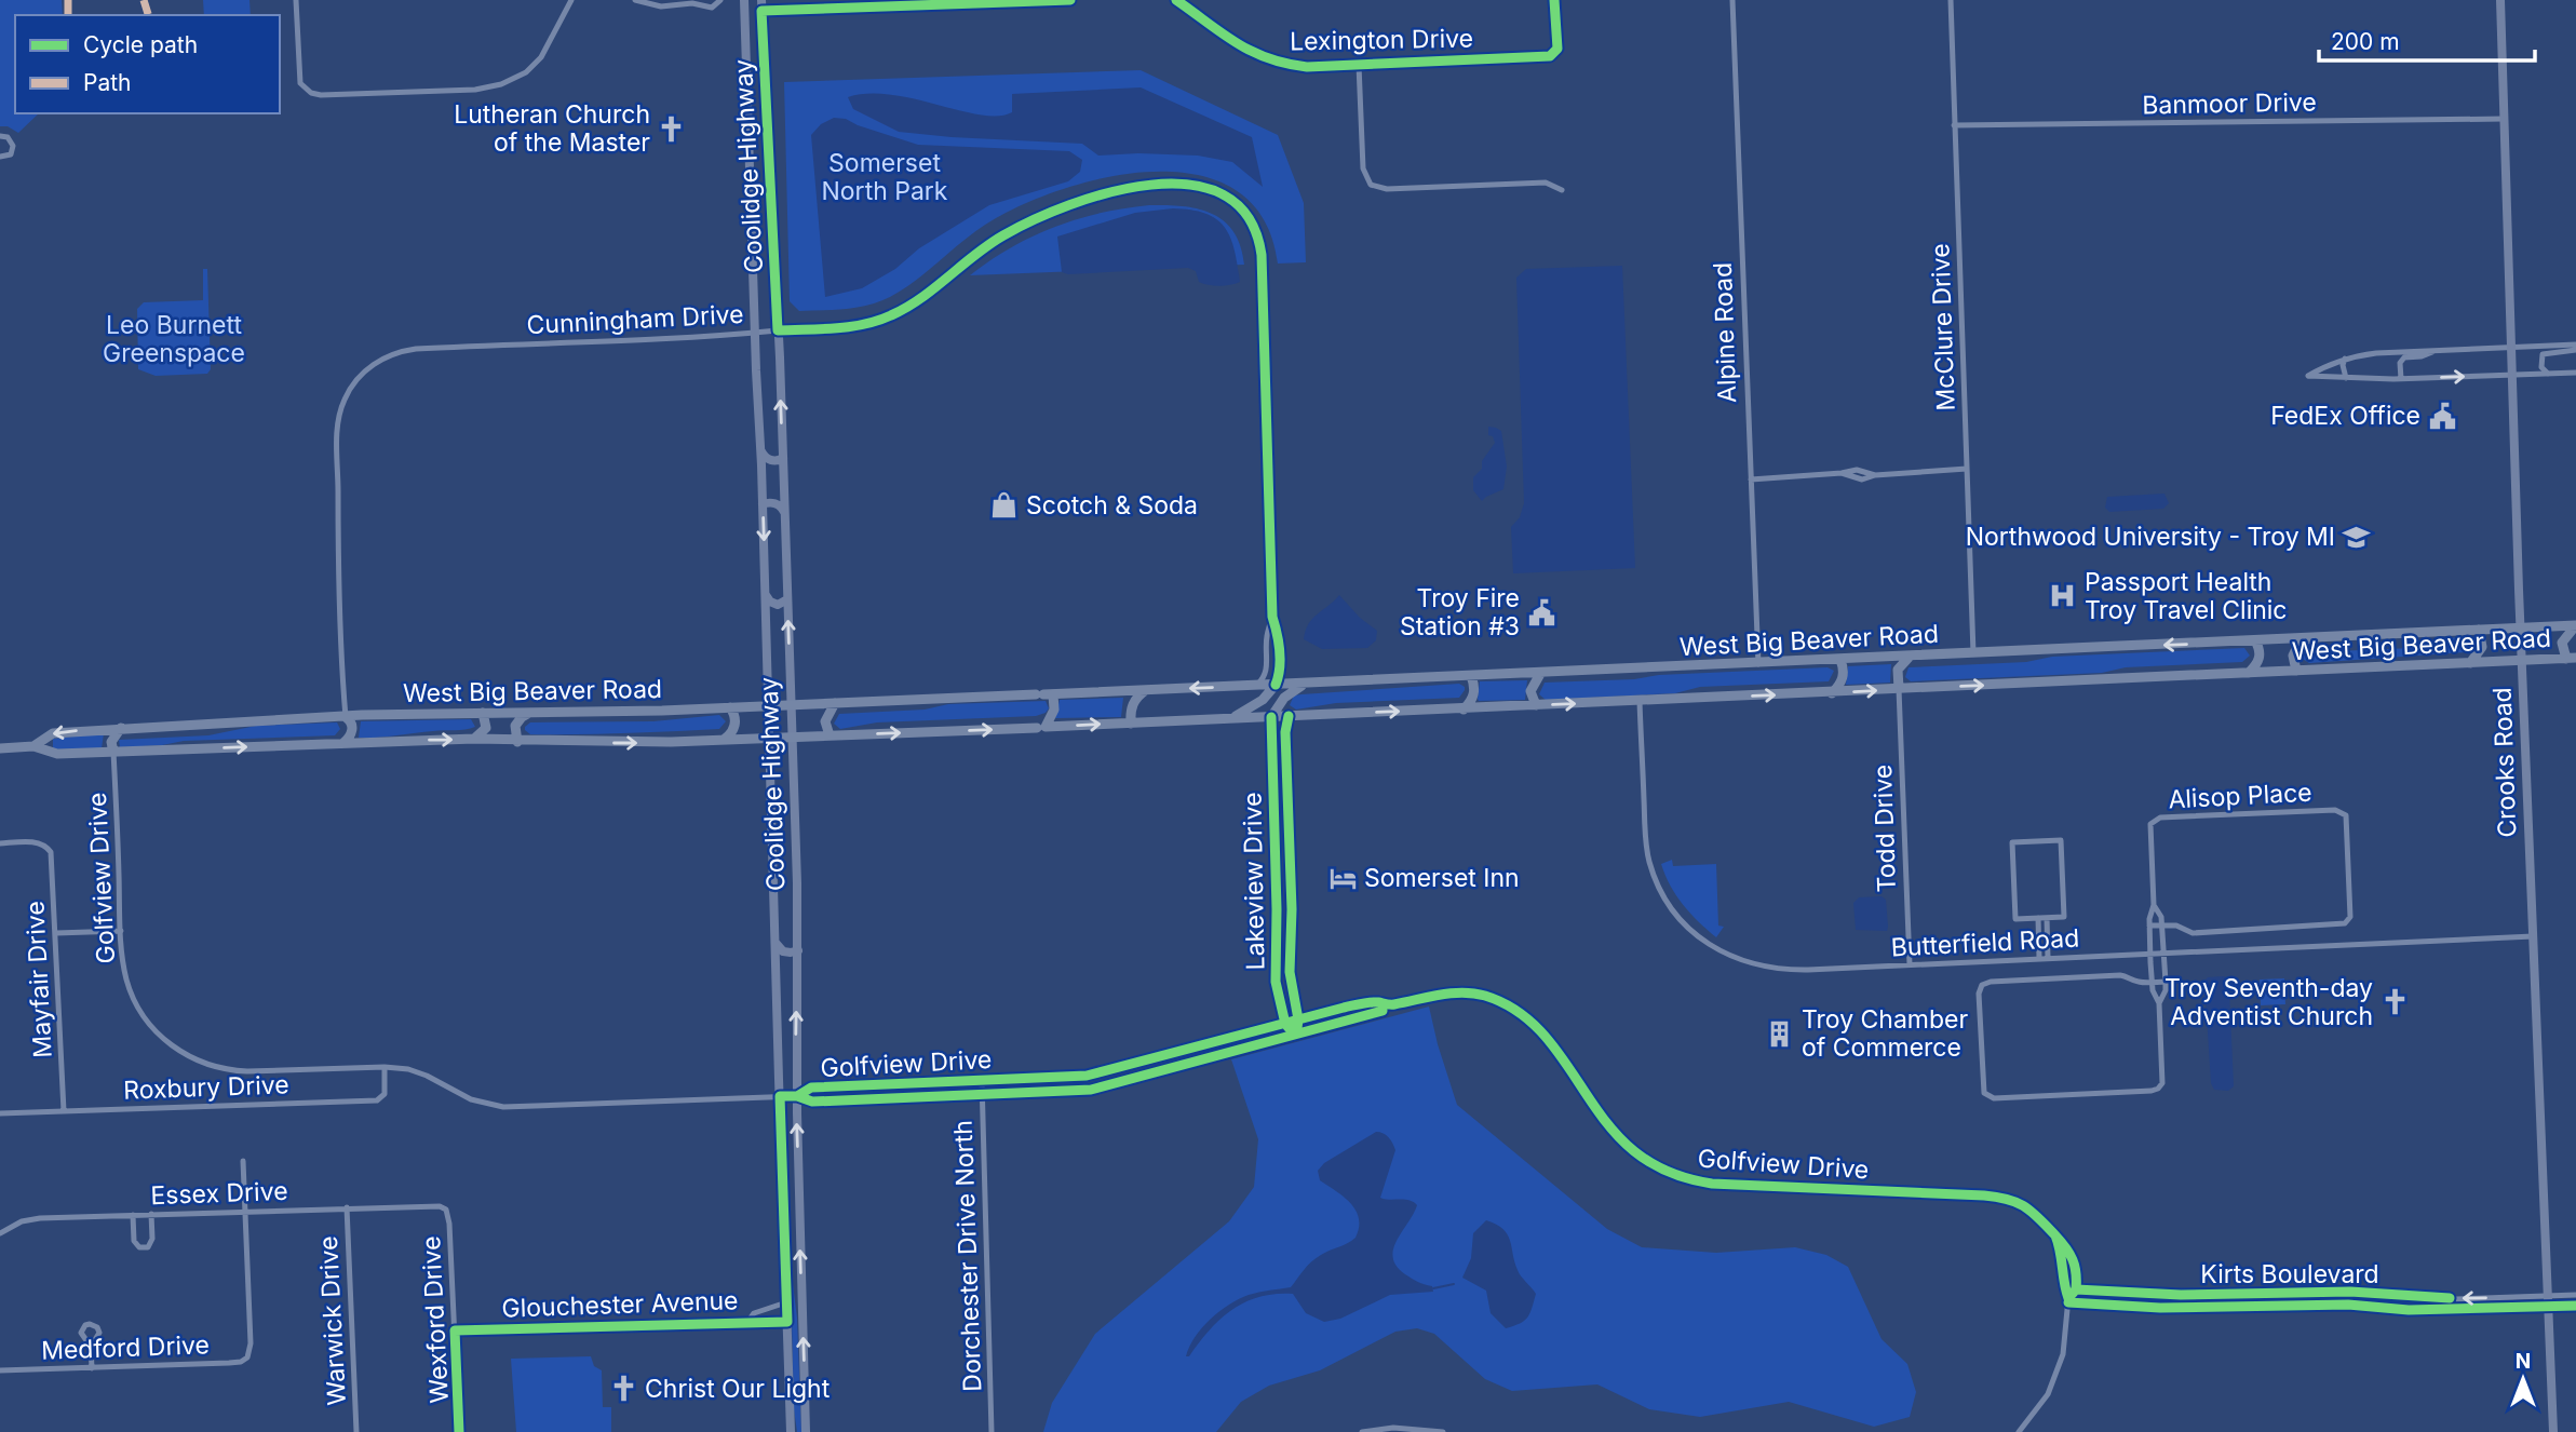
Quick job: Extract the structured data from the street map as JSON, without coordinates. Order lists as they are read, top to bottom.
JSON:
{
  "streets": {
    "main road": ["Coolidge Highway", "West Big Beaver Road", "Crooks Road"],
    "street": [
      "Lexington Drive",
      "Banmoor Drive",
      "Cunningham Drive",
      "McClure Drive",
      "Alpine Road",
      "Alisop Place",
      "Todd Drive",
      "Golfview Drive",
      "Lakeview Drive",
      "Butterfield Road",
      "Mayfair Drive",
      "Roxbury Drive",
      "Essex Drive",
      "Dorchester Drive North",
      "Kirts Boulevard",
      "Glouchester Avenue",
      "Wexford Drive",
      "Warwick Drive",
      "Medford Drive"
    ]
  },
  "crossings": [
    ["Banmoor Drive", "McClure Drive"],
    ["Banmoor Drive", "Crooks Road"],
    ["Coolidge Highway", "Cunningham Drive"],
    ["Coolidge Highway", "West Big Beaver Road"],
    ["Coolidge Highway", "Golfview Drive"],
    ["Coolidge Highway", "Glouchester Avenue"],
    ["Cunningham Drive", "West Big Beaver Road"],
    ["McClure Drive", "West Big Beaver Road"],
    ["Alpine Road", "West Big Beaver Road"],
    ["West Big Beaver Road", "Crooks Road"],
    ["West Big Beaver Road", "Todd Drive"],
    ["West Big Beaver Road", "Golfview Drive"],
    ["West Big Beaver Road", "Lakeview Drive"],
    ["West Big Beaver Road", "Butterfield Road"],
    ["Crooks Road", "Butterfield Road"],
    ["Crooks Road", "Kirts Boulevard"],
    ["Alisop Place", "Butterfield Road"],
    ["Todd Drive", "Butterfield Road"],
    ["Golfview Drive", "Lakeview Drive"],
    ["Golfview Drive", "Roxbury Drive"],
    ["Golfview Drive", "Dorchester Drive North"],
    ["Golfview Drive", "Kirts Boulevard"],
    ["Mayfair Drive", "Roxbury Drive"],
    ["Essex Drive", "Wexford Drive"],
    ["Essex Drive", "Warwick Drive"],
    ["Essex Drive", "Medford Drive"],
    ["Glouchester Avenue", "Wexford Drive"]
  ],
  "parks": ["Somerset North Park", "Leo Burnett Greenspace"],
  "places": {
    "church": ["Lutheran Church of the Master", "Troy Seventh-day Adventist Church", "Christ Our Light"],
    "public building": ["FedEx Office", "Troy Fire Station #3"],
    "shop": ["Scotch & Soda"],
    "school or university": ["Northwood University - Troy MI"],
    "hospital": ["Passport Health Troy Travel Clinic"],
    "hotel": ["Somerset Inn"],
    "building": ["Troy Chamber of Commerce"]
  },
  "legend": ["Cycle path", "Path"],
  "scale_bar": "200 m",
  "north": "top"
}
